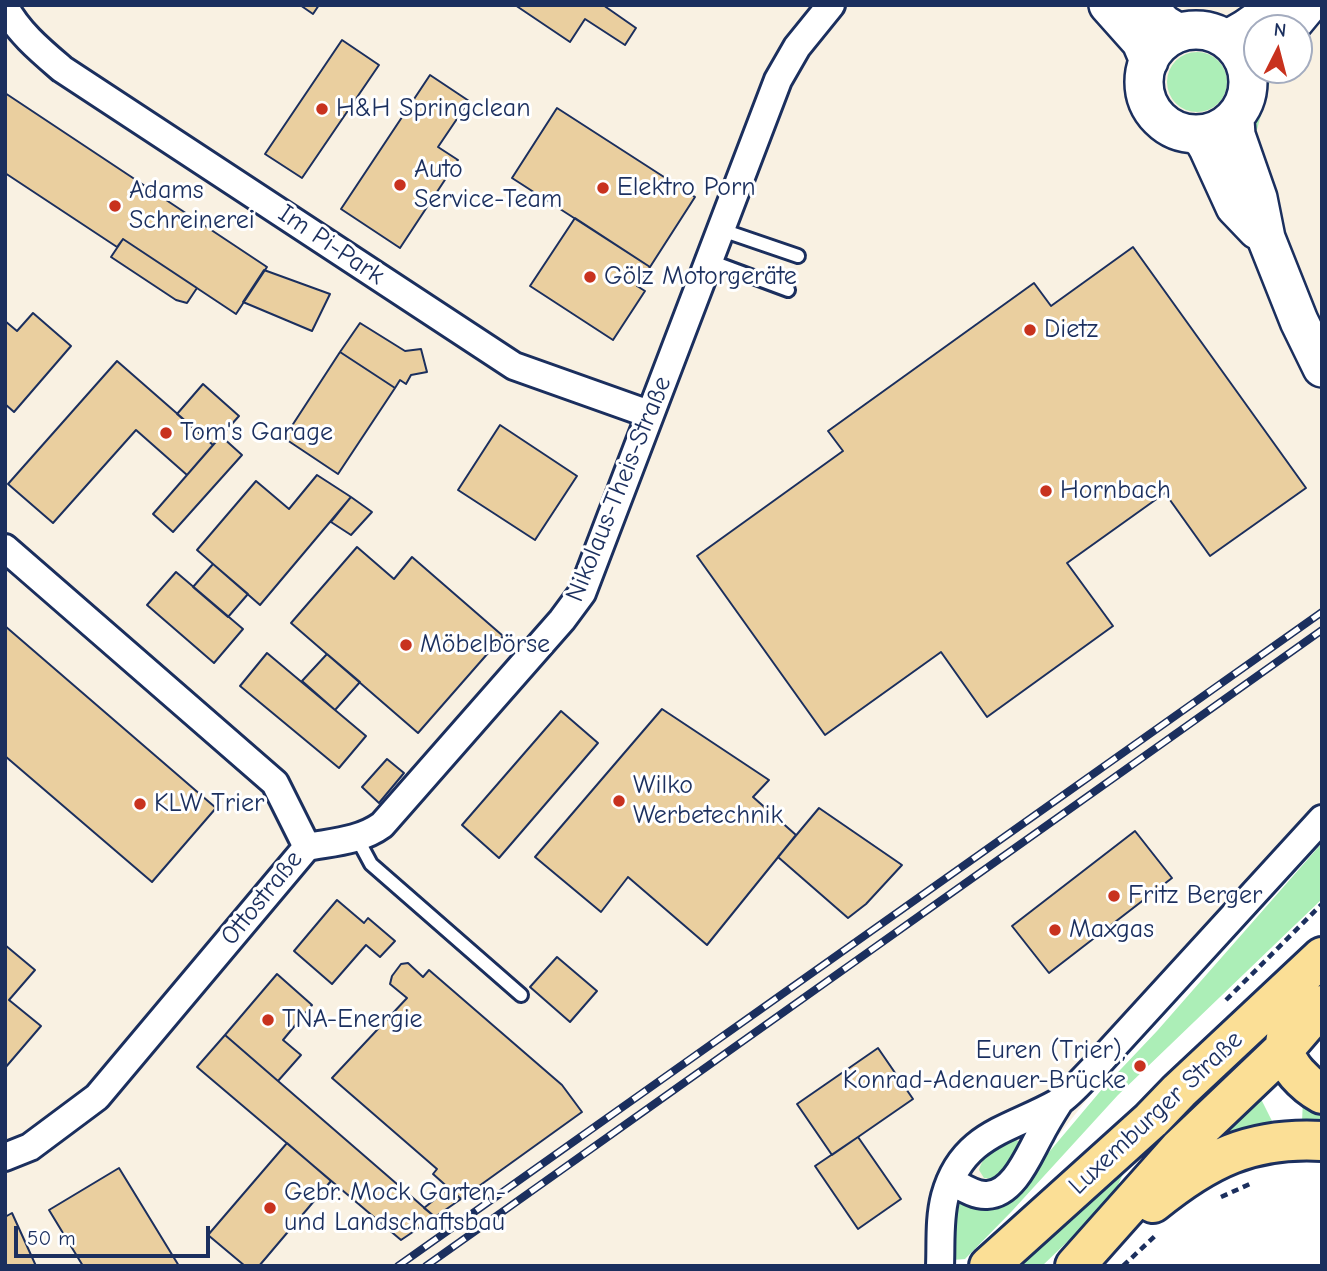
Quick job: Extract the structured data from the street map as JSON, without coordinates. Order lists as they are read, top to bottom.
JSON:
{
  "streets": {
    "main road": ["Luxemburger Straße"],
    "street": ["Im Pi-Park", "Nikolaus-Theis-Straße", "Ottostraße"]
  },
  "crossings": [
    ["Im Pi-Park", "Nikolaus-Theis-Straße"],
    ["Nikolaus-Theis-Straße", "Ottostraße"]
  ],
  "places": [
    "H&H Springclean",
    "Auto Service-Team",
    "Elektro Porn",
    "Adams Schreinerei",
    "Gölz Motorgeräte",
    "Dietz",
    "Tom's Garage",
    "Hornbach",
    "Möbelbörse",
    "Wilko Werbetechnik",
    "KLW Trier",
    "Fritz Berger",
    "Maxgas",
    "TNA-Energie",
    "Euren (Trier), Konrad-Adenauer-Brücke",
    "Gebr. Mock Garten- und Landschaftsbau"
  ],
  "scale_bar": "50 m",
  "north": "top"
}
